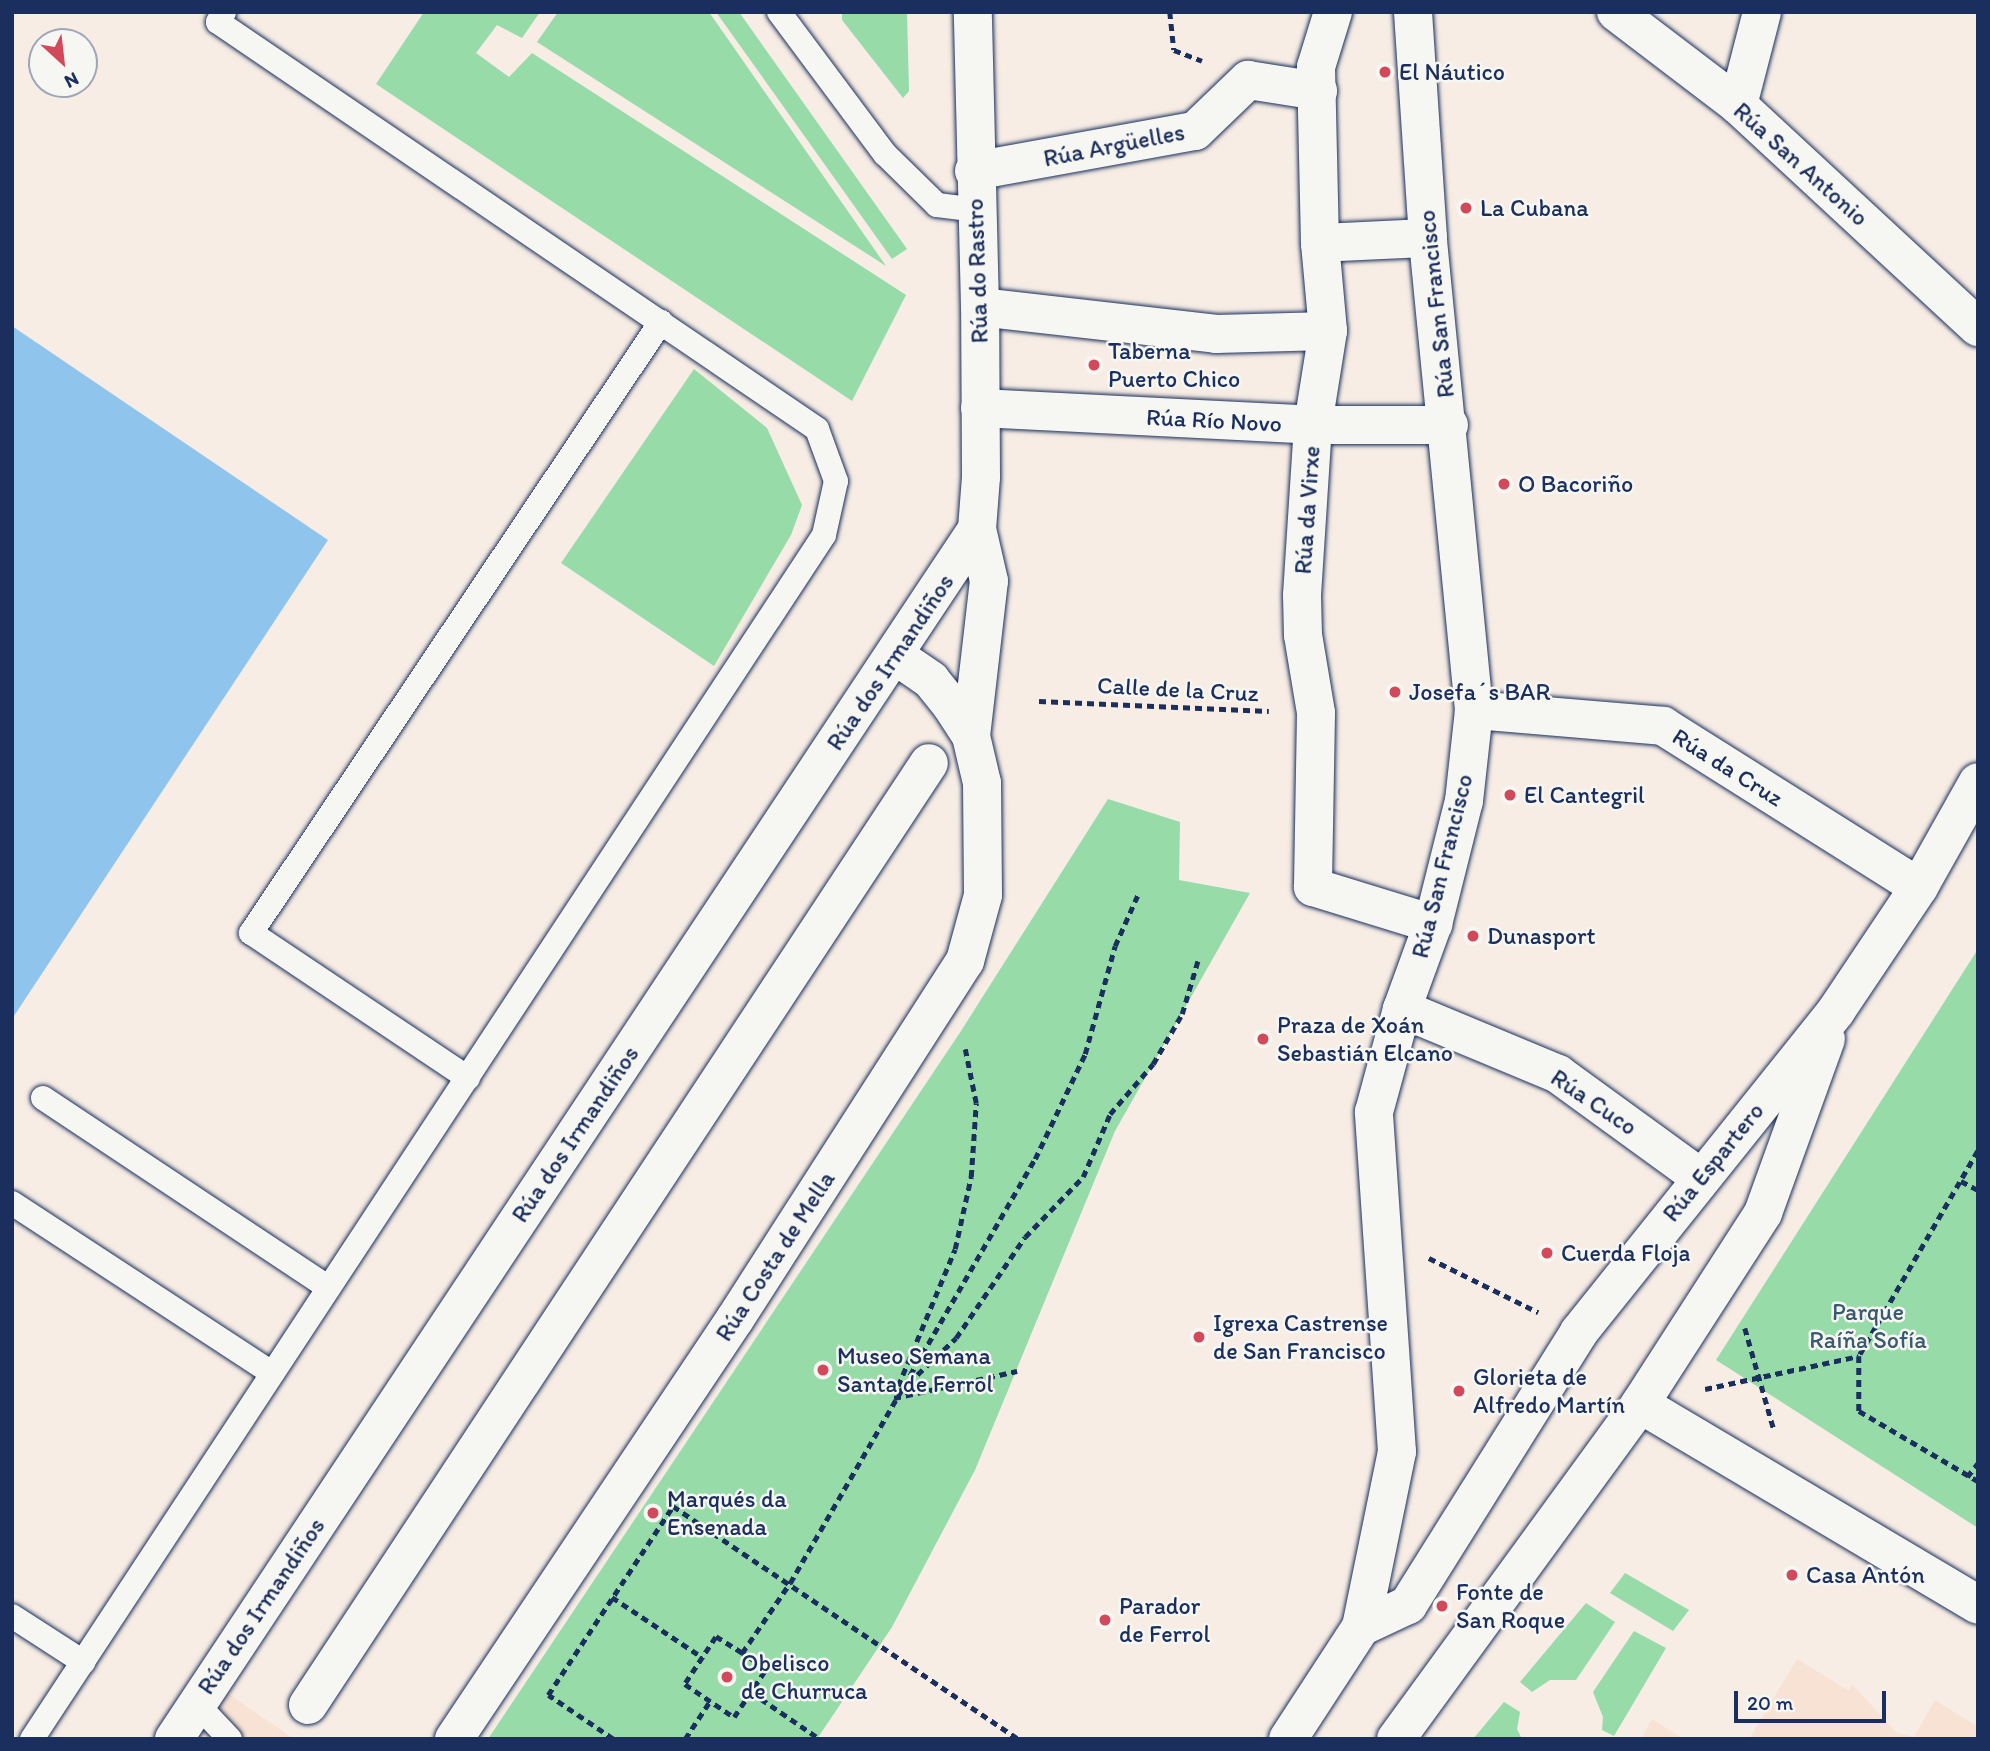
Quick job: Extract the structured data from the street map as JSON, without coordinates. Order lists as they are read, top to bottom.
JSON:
{
  "streets": {
    "street": [
      "Rúa Argüelles",
      "Rúa San Antonio",
      "Rúa do Rastro",
      "Rúa San Francisco",
      "Rúa Río Novo",
      "Rúa da Virxe",
      "Rúa dos Irmandiños",
      "Rúa da Cruz",
      "Rúa Cuco",
      "Rúa Espartero",
      "Rúa Costa de Mella"
    ],
    "path": ["Calle de la Cruz"]
  },
  "crossings": [
    ["Rúa Argüelles", "Rúa do Rastro"],
    ["Rúa do Rastro", "Rúa Río Novo"],
    ["Rúa do Rastro", "Rúa dos Irmandiños"],
    ["Rúa do Rastro", "Rúa Costa de Mella"],
    ["Rúa San Francisco", "Rúa Río Novo"],
    ["Rúa San Francisco", "Rúa da Virxe"],
    ["Rúa San Francisco", "Rúa da Cruz"],
    ["Rúa San Francisco", "Rúa Cuco"],
    ["Rúa San Francisco", "Rúa Espartero"],
    ["Rúa Río Novo", "Rúa da Virxe"],
    ["Rúa da Virxe", "Calle de la Cruz"],
    ["Rúa dos Irmandiños", "Rúa Costa de Mella"],
    ["Rúa da Cruz", "Rúa Espartero"],
    ["Rúa Cuco", "Rúa Espartero"]
  ],
  "parks": ["Parque Raíña Sofía"],
  "places": [
    "El Náutico",
    "La Cubana",
    "Taberna Puerto Chico",
    "O Bacoriño",
    "Josefa´s BAR",
    "El Cantegril",
    "Dunasport",
    "Praza de Xoán Sebastián Elcano",
    "Cuerda Floja",
    "Igrexa Castrense de San Francisco",
    "Museo Semana Santa de Ferrol",
    "Glorieta de Alfredo Martín",
    "Marqués da Ensenada",
    "Casa Antón",
    "Fonte de San Roque",
    "Parador de Ferrol",
    "Obelisco de Churruca"
  ],
  "scale_bar": "20 m",
  "north": "bottom right"
}
